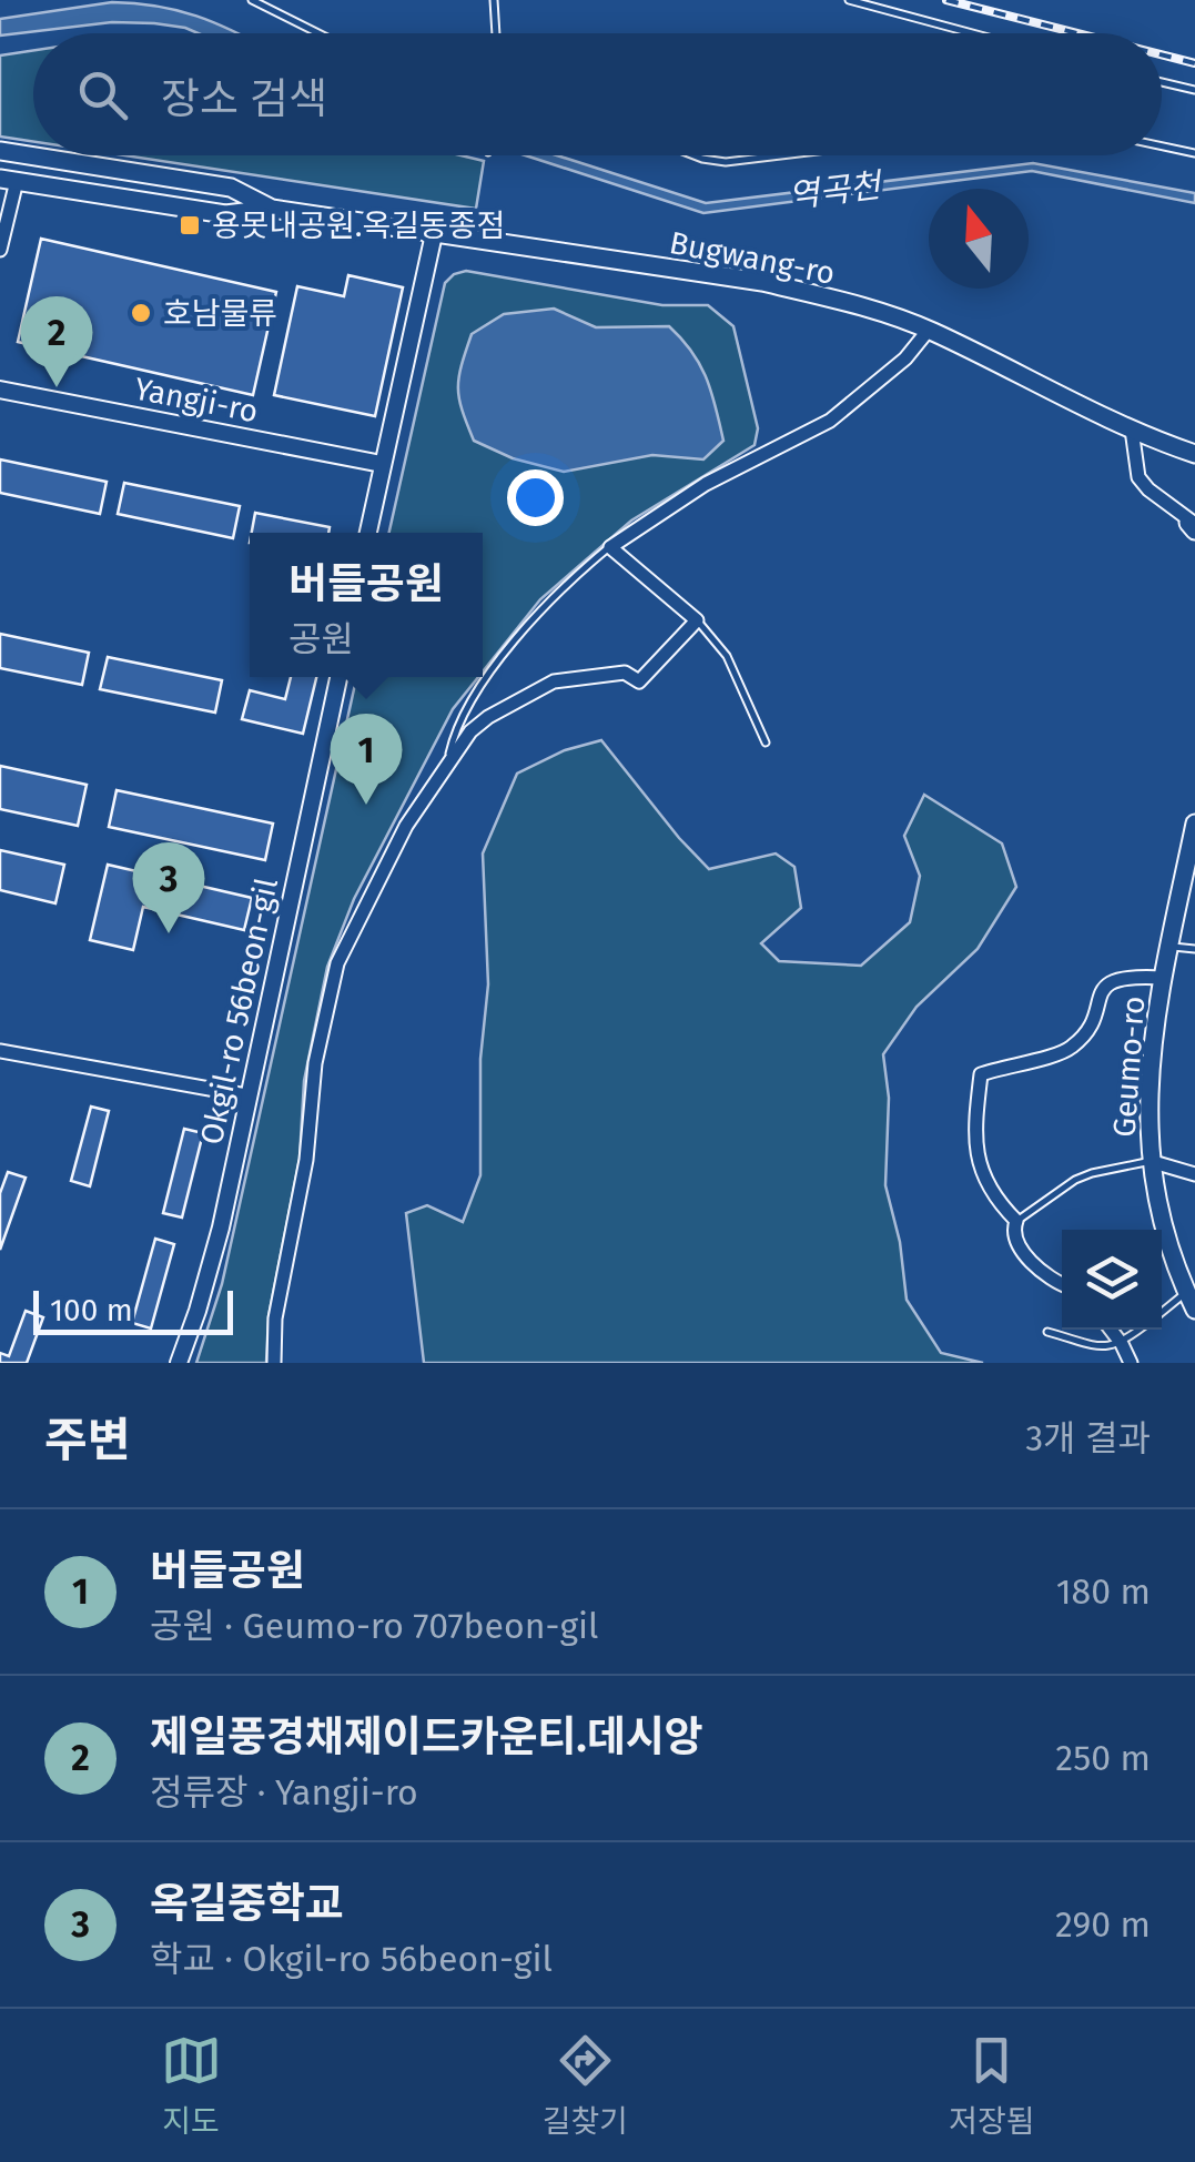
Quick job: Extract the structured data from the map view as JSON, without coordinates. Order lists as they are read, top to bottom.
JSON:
{
  "streets": {
    "main road": ["Bugwang-ro", "Geumo-ro"],
    "street": ["Yangji-ro", "Okgil-ro 56beon-gil"]
  },
  "water": ["역곡천"],
  "places": {
    "transit": ["용못내공원.옥길동종점"],
    "other": ["호남물류"]
  },
  "scale_bar": "100 m",
  "north": "top",
  "page": {
    "search": "장소 검색",
    "pins": ["2", "1", "3"],
    "popup": ["버들공원", "공원"],
    "scale": "100 m",
    "heading": ["주변", "3개 결과"],
    "list": [
      {
        "mark": "1",
        "name": "버들공원",
        "note": "공원 · Geumo-ro 707beon-gil",
        "value": "180 m"
      },
      {
        "mark": "2",
        "name": "제일풍경채제이드카운티.데시앙",
        "note": "정류장 · Yangji-ro",
        "value": "250 m"
      },
      {
        "mark": "3",
        "name": "옥길중학교",
        "note": "학교 · Okgil-ro 56beon-gil",
        "value": "290 m"
      }
    ],
    "nav": ["지도", "길찾기", "저장됨"]
  }
}
